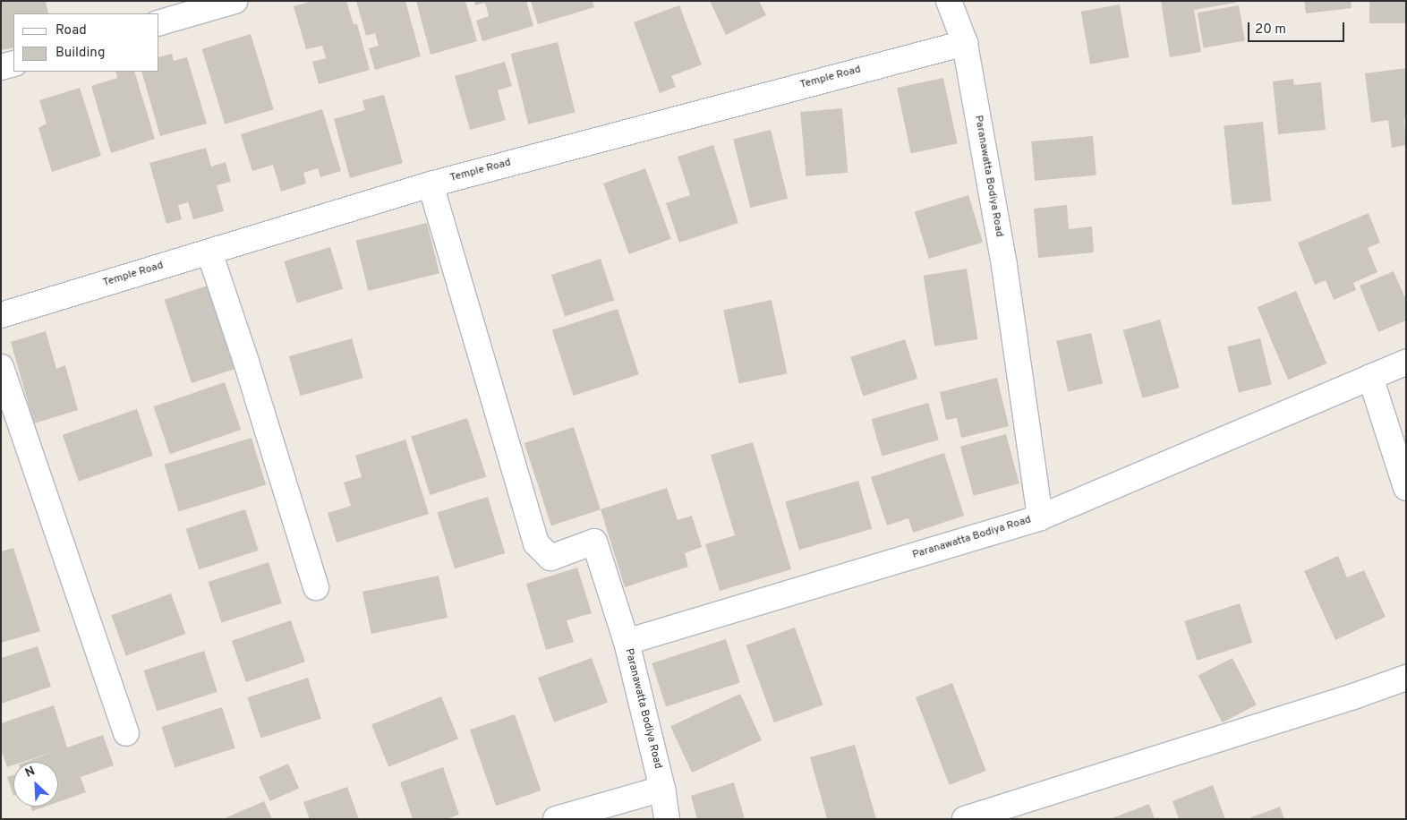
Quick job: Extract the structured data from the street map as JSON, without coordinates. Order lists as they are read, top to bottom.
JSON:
{
  "streets": {
    "street": ["Temple Road", "Paranawatta Bodiya Road"]
  },
  "crossings": [
    ["Temple Road", "Paranawatta Bodiya Road"]
  ],
  "legend": ["Road", "Building"],
  "scale_bar": "20 m",
  "north": "top left"
}
